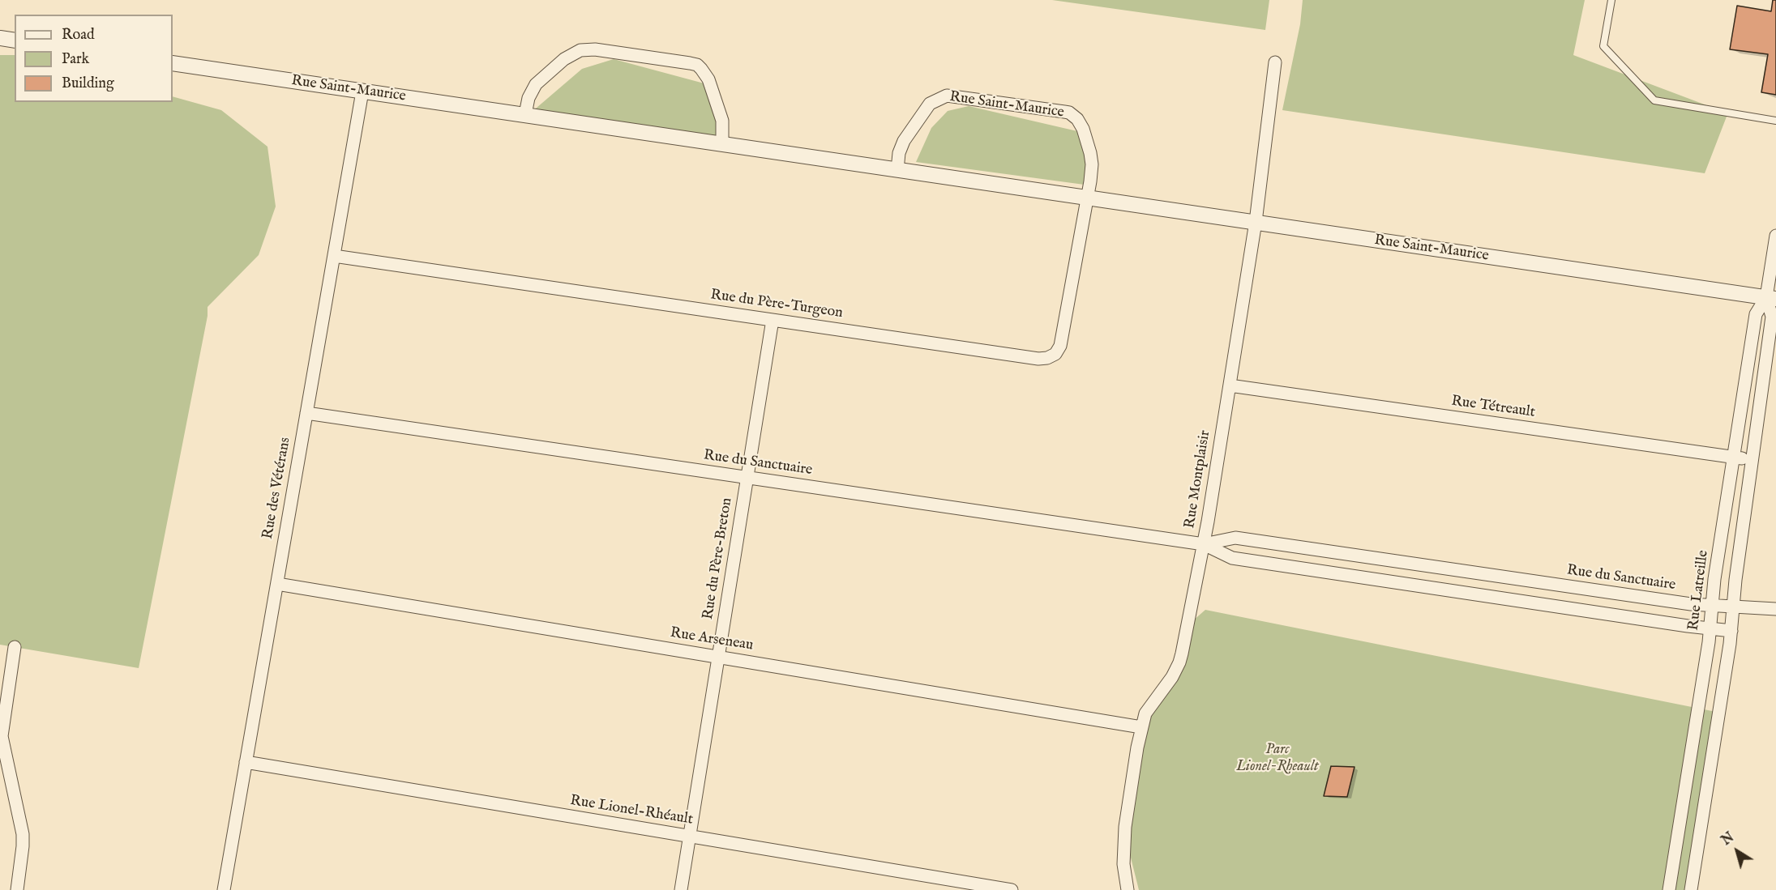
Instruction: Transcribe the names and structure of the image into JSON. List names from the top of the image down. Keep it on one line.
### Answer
{"streets":{"street":["Rue Saint-Maurice","Rue du Père-Turgeon","Rue Tétreault","Rue du Sanctuaire","Rue Montplaisir","Rue des Vétérans","Rue du Père-Breton","Rue Latreille","Rue Arseneau","Rue Lionel-Rhéault"]},"crossings":[["Rue Saint-Maurice","Rue du Père-Turgeon"],["Rue Saint-Maurice","Rue Montplaisir"],["Rue Saint-Maurice","Rue des Vétérans"],["Rue Saint-Maurice","Rue Latreille"],["Rue du Père-Turgeon","Rue des Vétérans"],["Rue du Père-Turgeon","Rue du Père-Breton"],["Rue Tétreault","Rue Montplaisir"],["Rue Tétreault","Rue Latreille"],["Rue du Sanctuaire","Rue Montplaisir"],["Rue du Sanctuaire","Rue des Vétérans"],["Rue du Sanctuaire","Rue du Père-Breton"],["Rue du Sanctuaire","Rue Latreille"],["Rue Montplaisir","Rue Arseneau"],["Rue des Vétérans","Rue Arseneau"],["Rue des Vétérans","Rue Lionel-Rhéault"],["Rue du Père-Breton","Rue Arseneau"],["Rue du Père-Breton","Rue Lionel-Rhéault"]],"parks":["Parc Lionel-Rheault"],"legend":["Road","Park","Building"],"north":"top left"}
